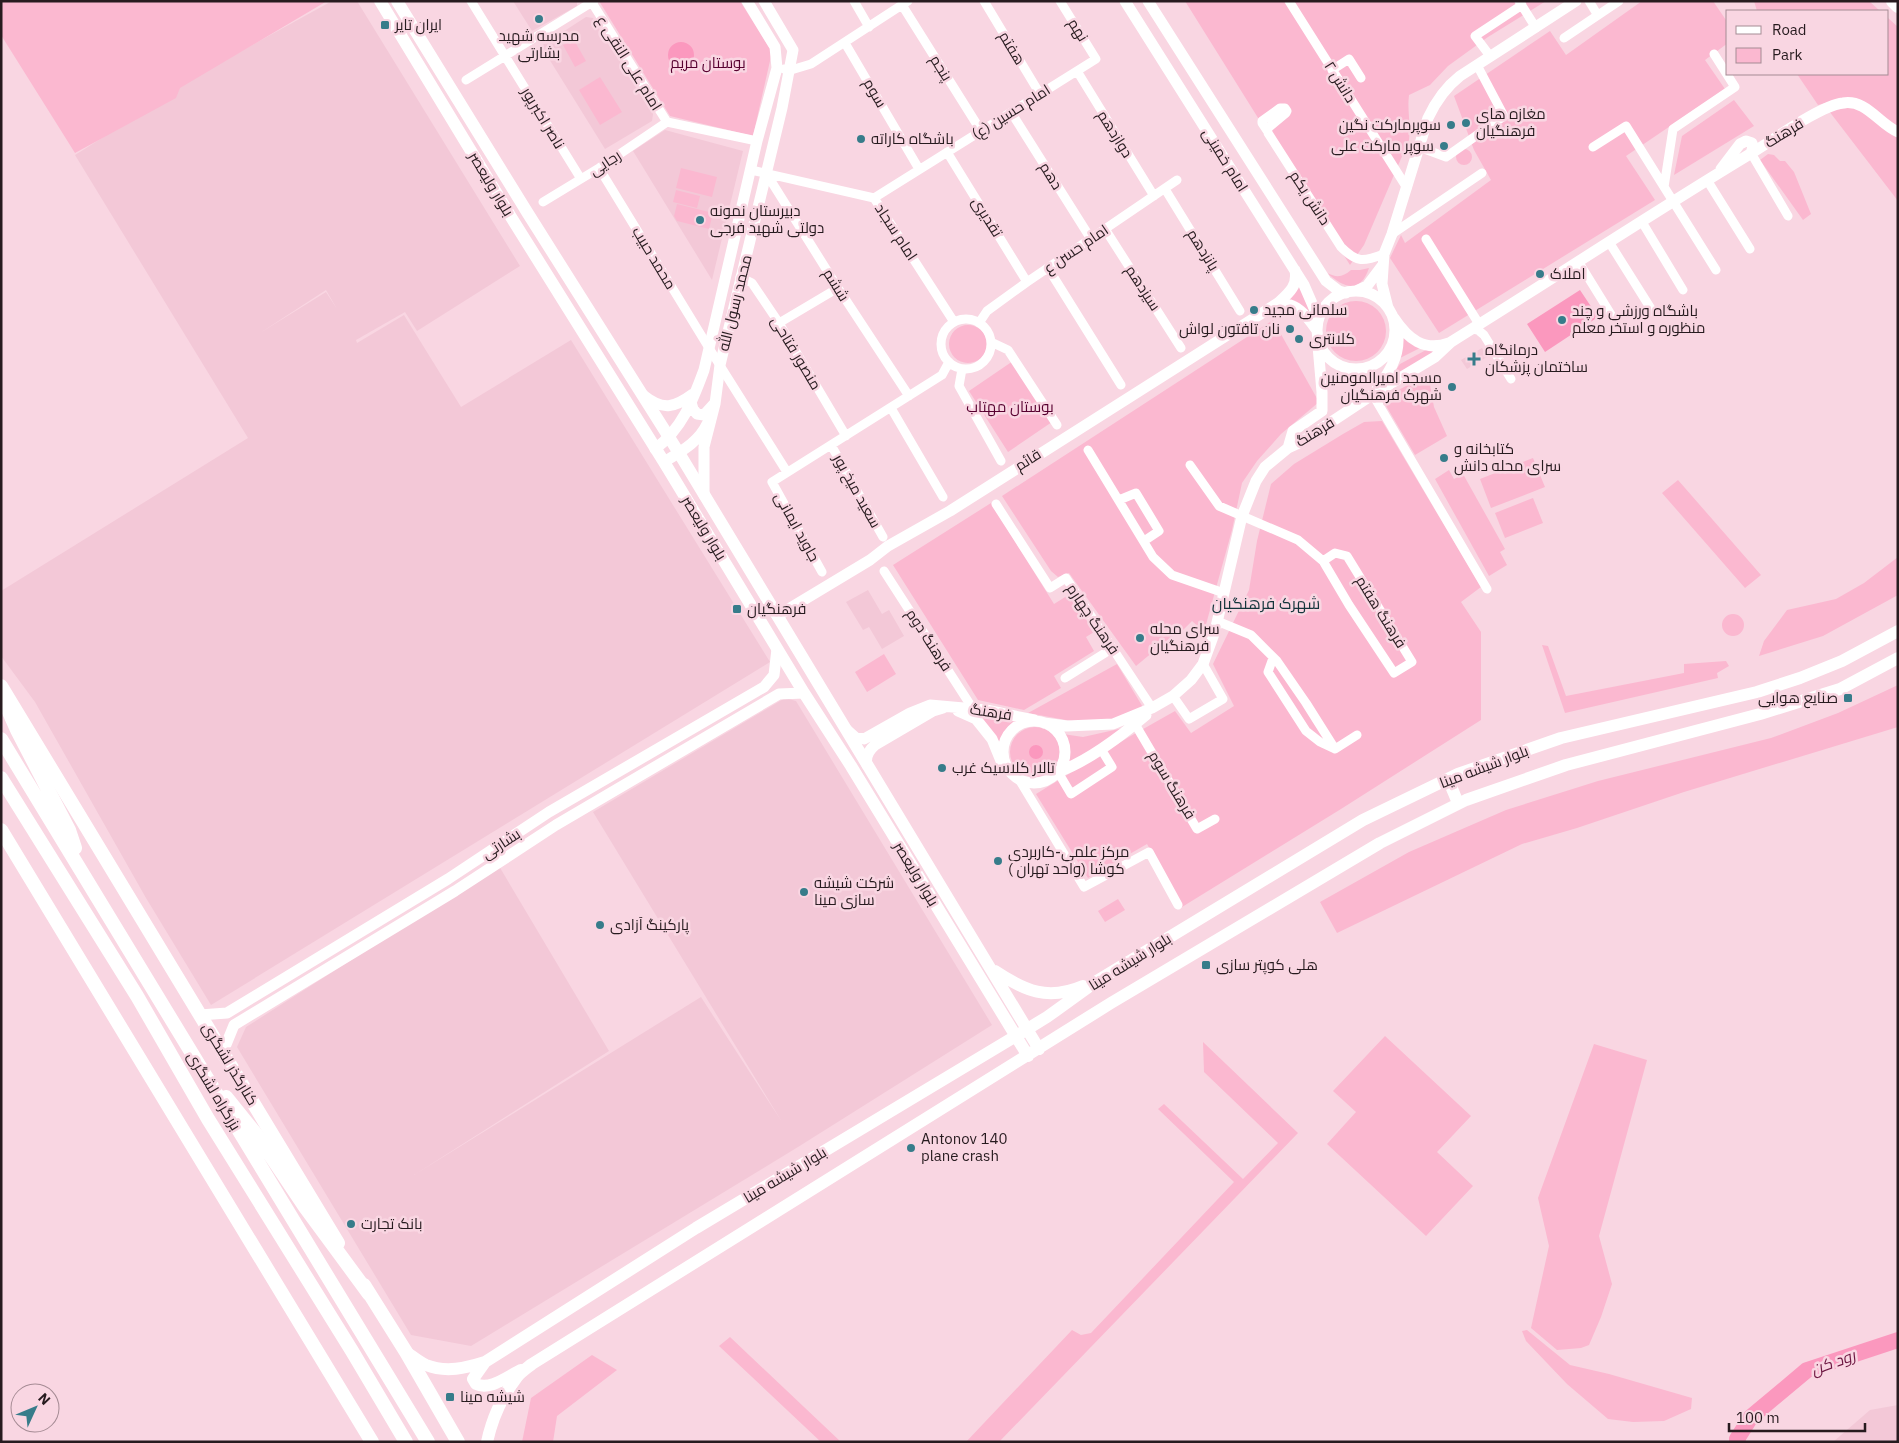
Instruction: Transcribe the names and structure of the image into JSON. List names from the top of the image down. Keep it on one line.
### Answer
{"streets":{"main road":["بلوار ولیعصر","بلوار شیشه مینا","کنارگذر لشگری","بزرگراه لشگری"],"street":["نهم","هفتم","امام علی النقی ع","پنجم","دانش ۲","سوم","امام حسین (ع)","ناصر اکبرپور","فرهنگ","دوازدهم","امام خمینی","رجایی","دهم","دانش یکم","تقدیری","امام سجاد","امام حسن ع","پانزدهم","محمد حبیب","ششم","سیزدهم","محمد رسول الله","منصور فتاحی","قائم","سعید میخ پور","جاوید ایمانی","فرهنگ هفتم","فرهنگ چهارم","فرهنگ دوم","فرهنگ سوم","بشارتی"]},"crossings":[["نهم","امام حسین (ع)"],["هفتم","امام حسین (ع)"],["امام علی النقی ع","رجایی"],["امام علی النقی ع","محمد رسول الله"],["پنجم","امام حسین (ع)"],["سوم","امام حسین (ع)"],["امام حسین (ع)","دوازدهم"],["امام حسین (ع)","دهم"],["امام حسین (ع)","تقدیری"],["امام حسین (ع)","امام سجاد"],["ناصر اکبرپور","رجایی"],["فرهنگ","فرهنگ هفتم"],["فرهنگ","فرهنگ چهارم"],["فرهنگ","فرهنگ دوم"],["فرهنگ","فرهنگ سوم"],["دوازدهم","امام حسن ع"],["امام خمینی","قائم"],["رجایی","محمد حبیب"],["دهم","امام حسن ع"],["بلوار ولیعصر","محمد رسول الله"],["بلوار ولیعصر","قائم"],["بلوار ولیعصر","بلوار شیشه مینا"],["بلوار ولیعصر","بشارتی"],["تقدیری","امام حسن ع"],["امام سجاد","امام حسن ع"],["امام سجاد","ششم"],["امام سجاد","محمد رسول الله"],["امام حسن ع","پانزدهم"],["امام حسن ع","سیزدهم"],["محمد حبیب","محمد رسول الله"],["محمد حبیب","جاوید ایمانی"],["ششم","محمد رسول الله"],["محمد رسول الله","منصور فتاحی"],["بلوار شیشه مینا","کنارگذر لشگری"],["بشارتی","کنارگذر لشگری"]],"districts":["شهرک فرهنگیان"],"water":["رود کن"],"parks":["بوستان مریم","بوستان مهتاب"],"places":{"other":["مدرسه شهید بشارتی","مغازه های فرهنگیان","سوپرمارکت نگین","باشگاه کاراته","سوپر مارکت علی","دبیرستان نمونه دولتی شهید فرجی","املاک","سلمانی مجید","باشگاه ورزشی و چند منظوره و استخر معلم","نان تافتون لواش","کلانتری","مسجد امیرالمومنین شهرک فرهنگیان","کتابخانه و سرای محله دانش","سرای محله فرهنگیان","تالار کلاسیک غرب","مرکز علمی-کاربردی کوشا (واحد تهران )","شرکت شیشه سازی مینا","پارکینگ آزادی","Antonov 140 plane crash","بانک تجارت"],"transit":["ایران تایر","فرهنگیان","صنایع هوایی","هلی کوپتر سازی","شیشه مینا"],"health":["درمانگاه ساختمان پزشکان"]},"legend":["Road","Park"],"scale_bar":"100 m","north":"top right"}
